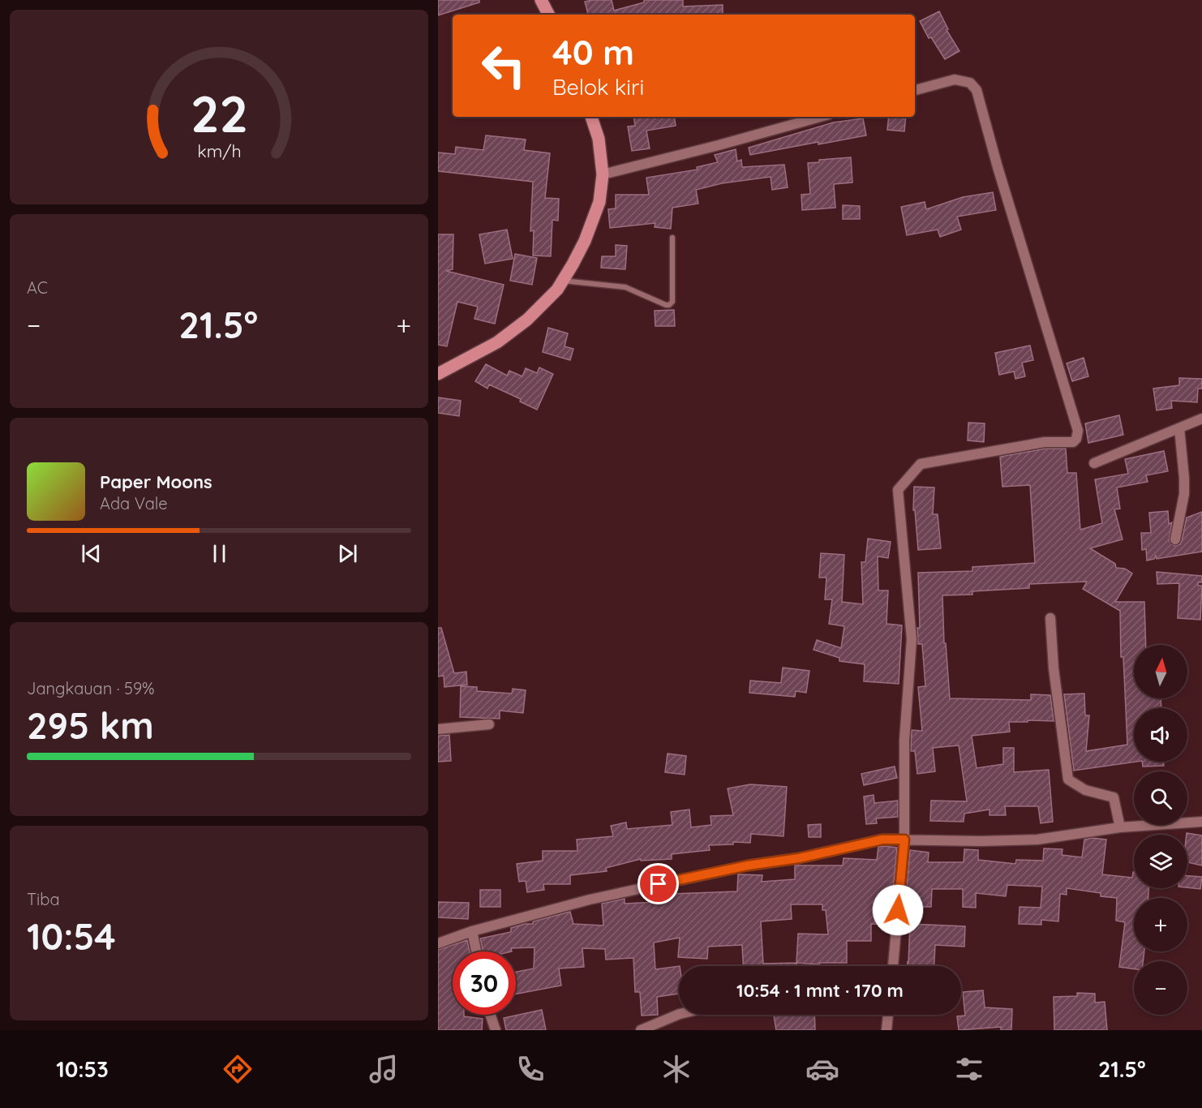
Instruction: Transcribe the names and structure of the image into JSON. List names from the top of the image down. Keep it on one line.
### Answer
{"north":"top","page":{"turn":["40 m","Belok kiri"],"tile":["AC",["Jangkauan · 59%","295 km"],["Tiba","10:54"]],"heat":["−","21.5°","+"],"song":["Paper Moons","Ada Vale"],"map_buttons":["+","−"],"limit":"30","trip":"10:54 · 1 mnt · 170 m","tabs":["10:53","21.5°"],"gauge":["22","km/h"]}}
